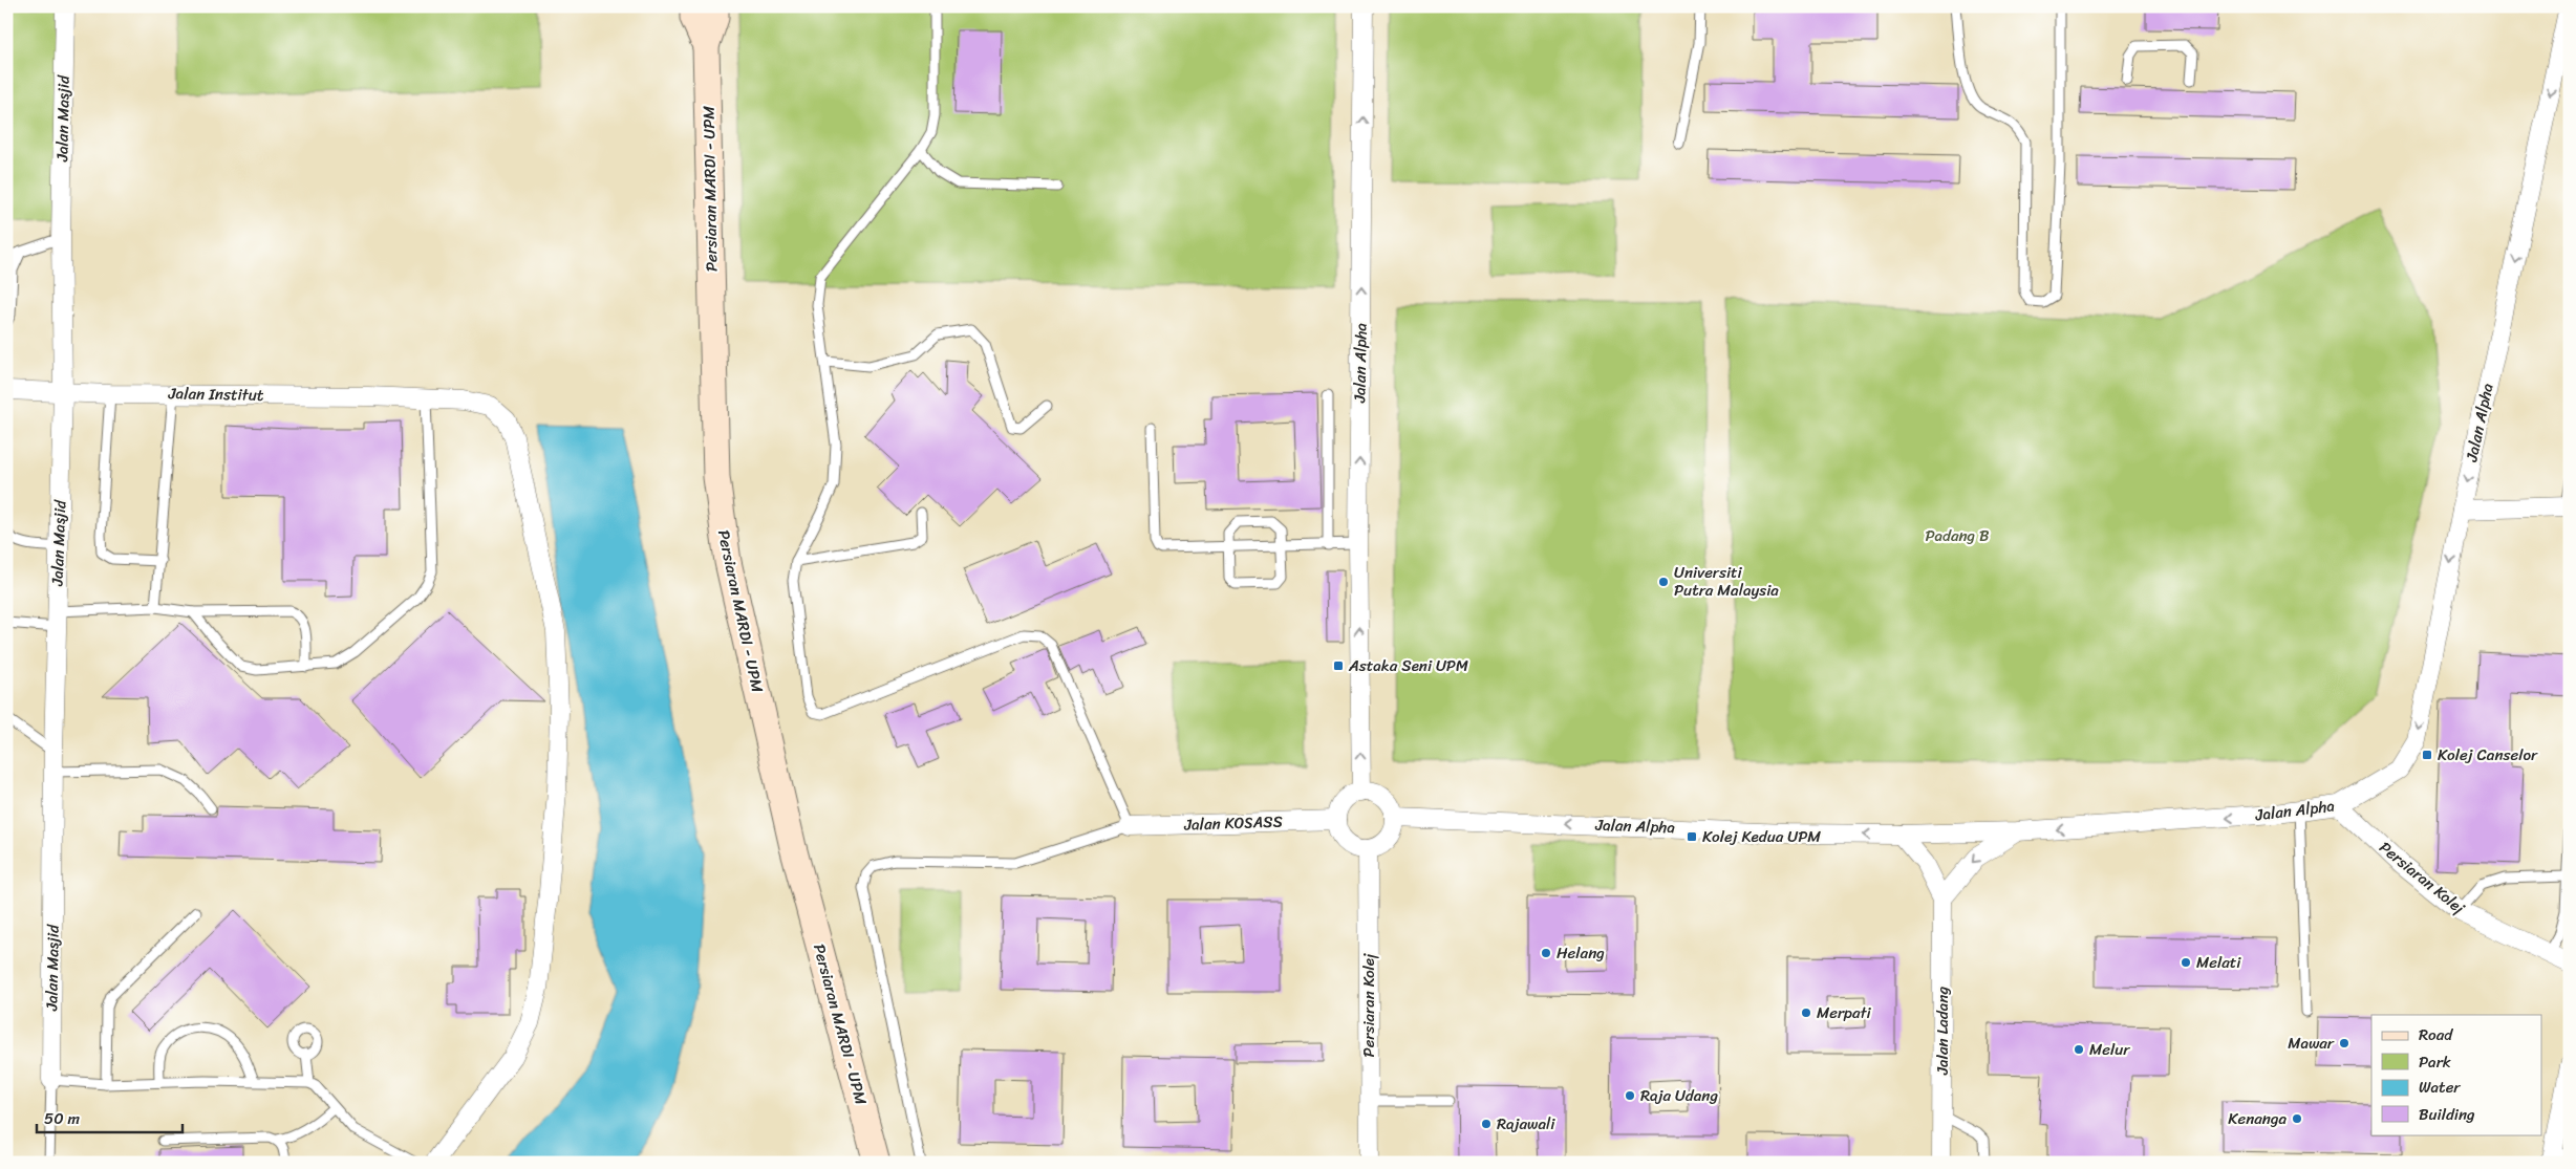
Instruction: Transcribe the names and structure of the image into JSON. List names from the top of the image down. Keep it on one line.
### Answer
{"streets":{"street":["Jalan Masjid","Persiaran MARDI - UPM","Jalan Alpha","Jalan Institut","Jalan KOSASS","Persiaran Kolej","Jalan Ladang"]},"crossings":[["Jalan Masjid","Jalan Institut"],["Jalan Alpha","Jalan KOSASS"],["Jalan Alpha","Persiaran Kolej"],["Jalan Alpha","Jalan Ladang"],["Jalan KOSASS","Persiaran Kolej"]],"parks":["Padang B"],"places":{"other":["Universiti Putra Malaysia","Helang","Melati","Merpati","Mawar","Melur","Raja Udang","Kenanga","Rajawali"],"transit":["Astaka Seni UPM","Kolej Canselor","Kolej Kedua UPM"]},"legend":["Road","Park","Water","Building"],"scale_bar":"50 m"}
